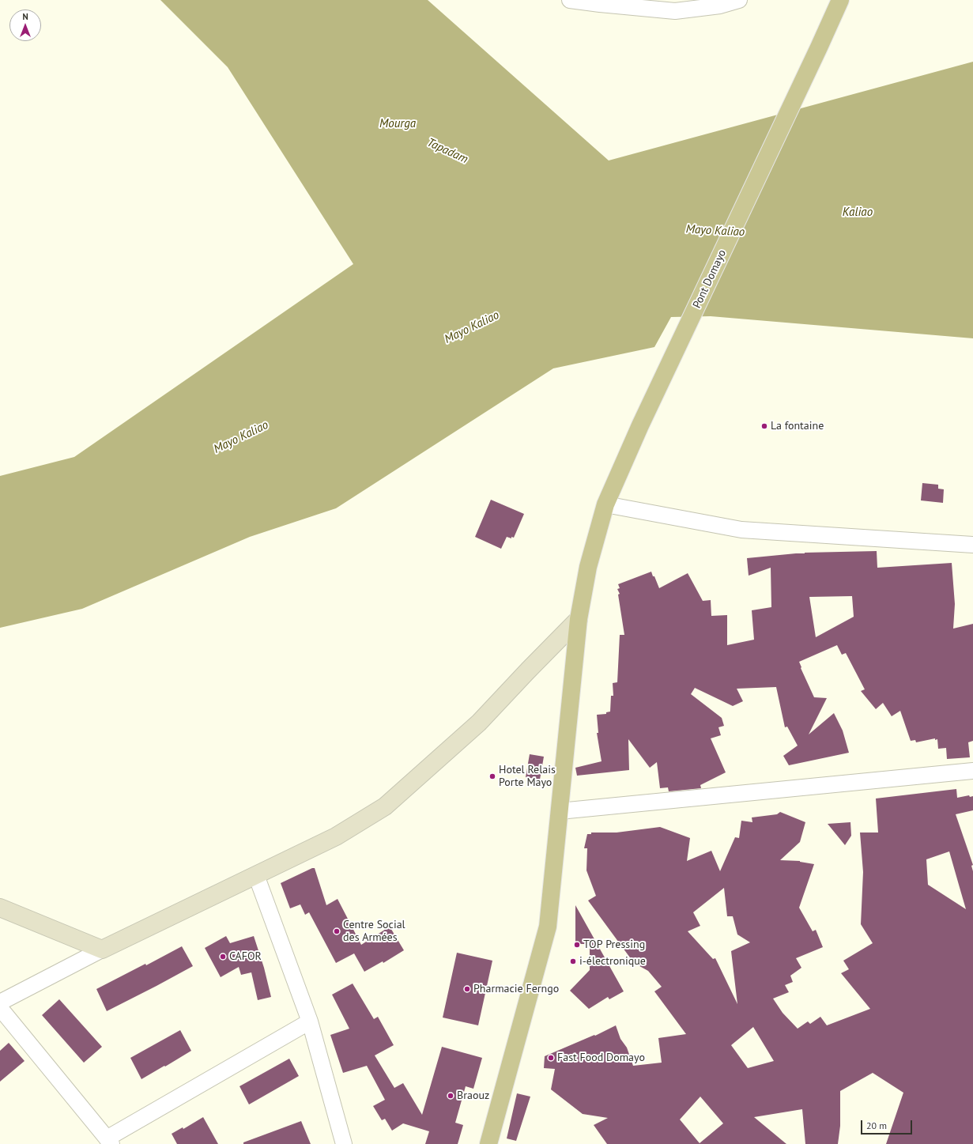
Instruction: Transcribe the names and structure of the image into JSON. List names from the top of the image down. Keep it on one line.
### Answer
{"streets":{"main road":["Pont Domayo"]},"water":["Mourga","Tapadam","Kaliao","Mayo Kaliao"],"places":["La fontaine","Hotel Relais Porte Mayo","Centre Social des Armées","TOP Pressing","CAFOR","i-électronique","Pharmacie Ferngo","Fast Food Domayo","Braouz"],"scale_bar":"20 m","north":"top"}
